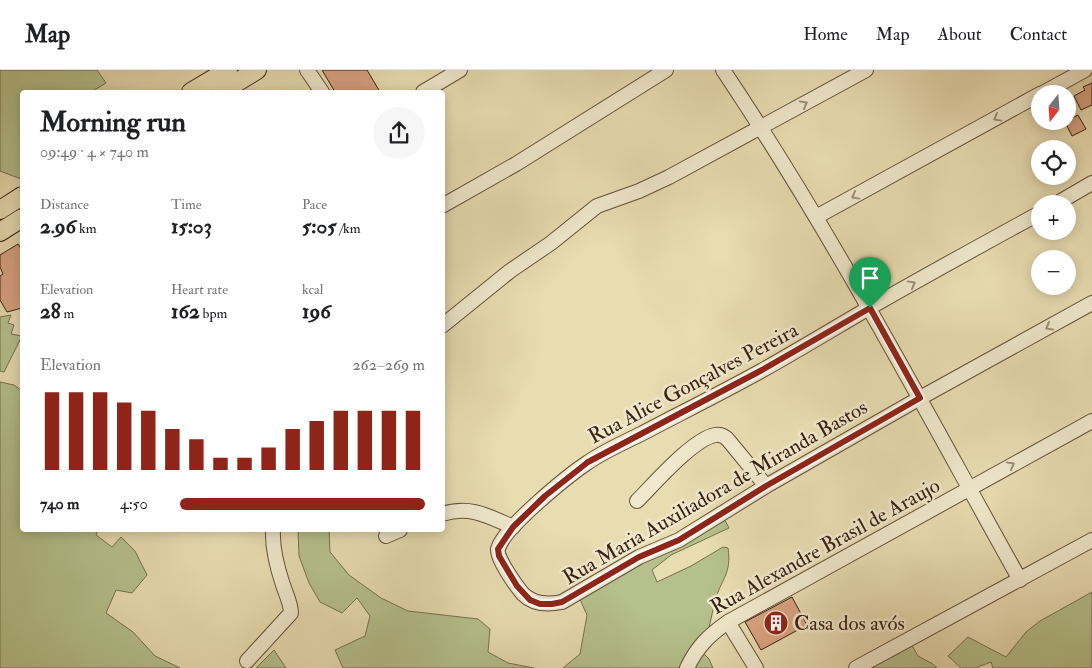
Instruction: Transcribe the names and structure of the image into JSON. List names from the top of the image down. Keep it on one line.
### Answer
{"streets":{"street":["Rua Alice Gonçalves Pereira","Rua Maria Auxiliadora de Miranda Bastos","Rua Alexandre Brasil de Araujo"]},"crossings":[["Rua Alice Gonçalves Pereira","Rua Maria Auxiliadora de Miranda Bastos"]],"places":{"building":["Casa dos avós"]},"north":"bottom","page":{"header":"Map","nav":["Home","Map","About","Contact"],"map_buttons":["+","−"],"heading":["Morning run","09:49 · 4 × 740 m"],"stats":[["Distance","2.96 km"],["Time","15:03"],["Pace","5:05 /km"],["Elevation","28 m"],["Heart rate","162 bpm"],["kcal","196"]],"chart":["Elevation","262–269 m"],"list":[{"name":"740 m","note":"4:50"}]}}
